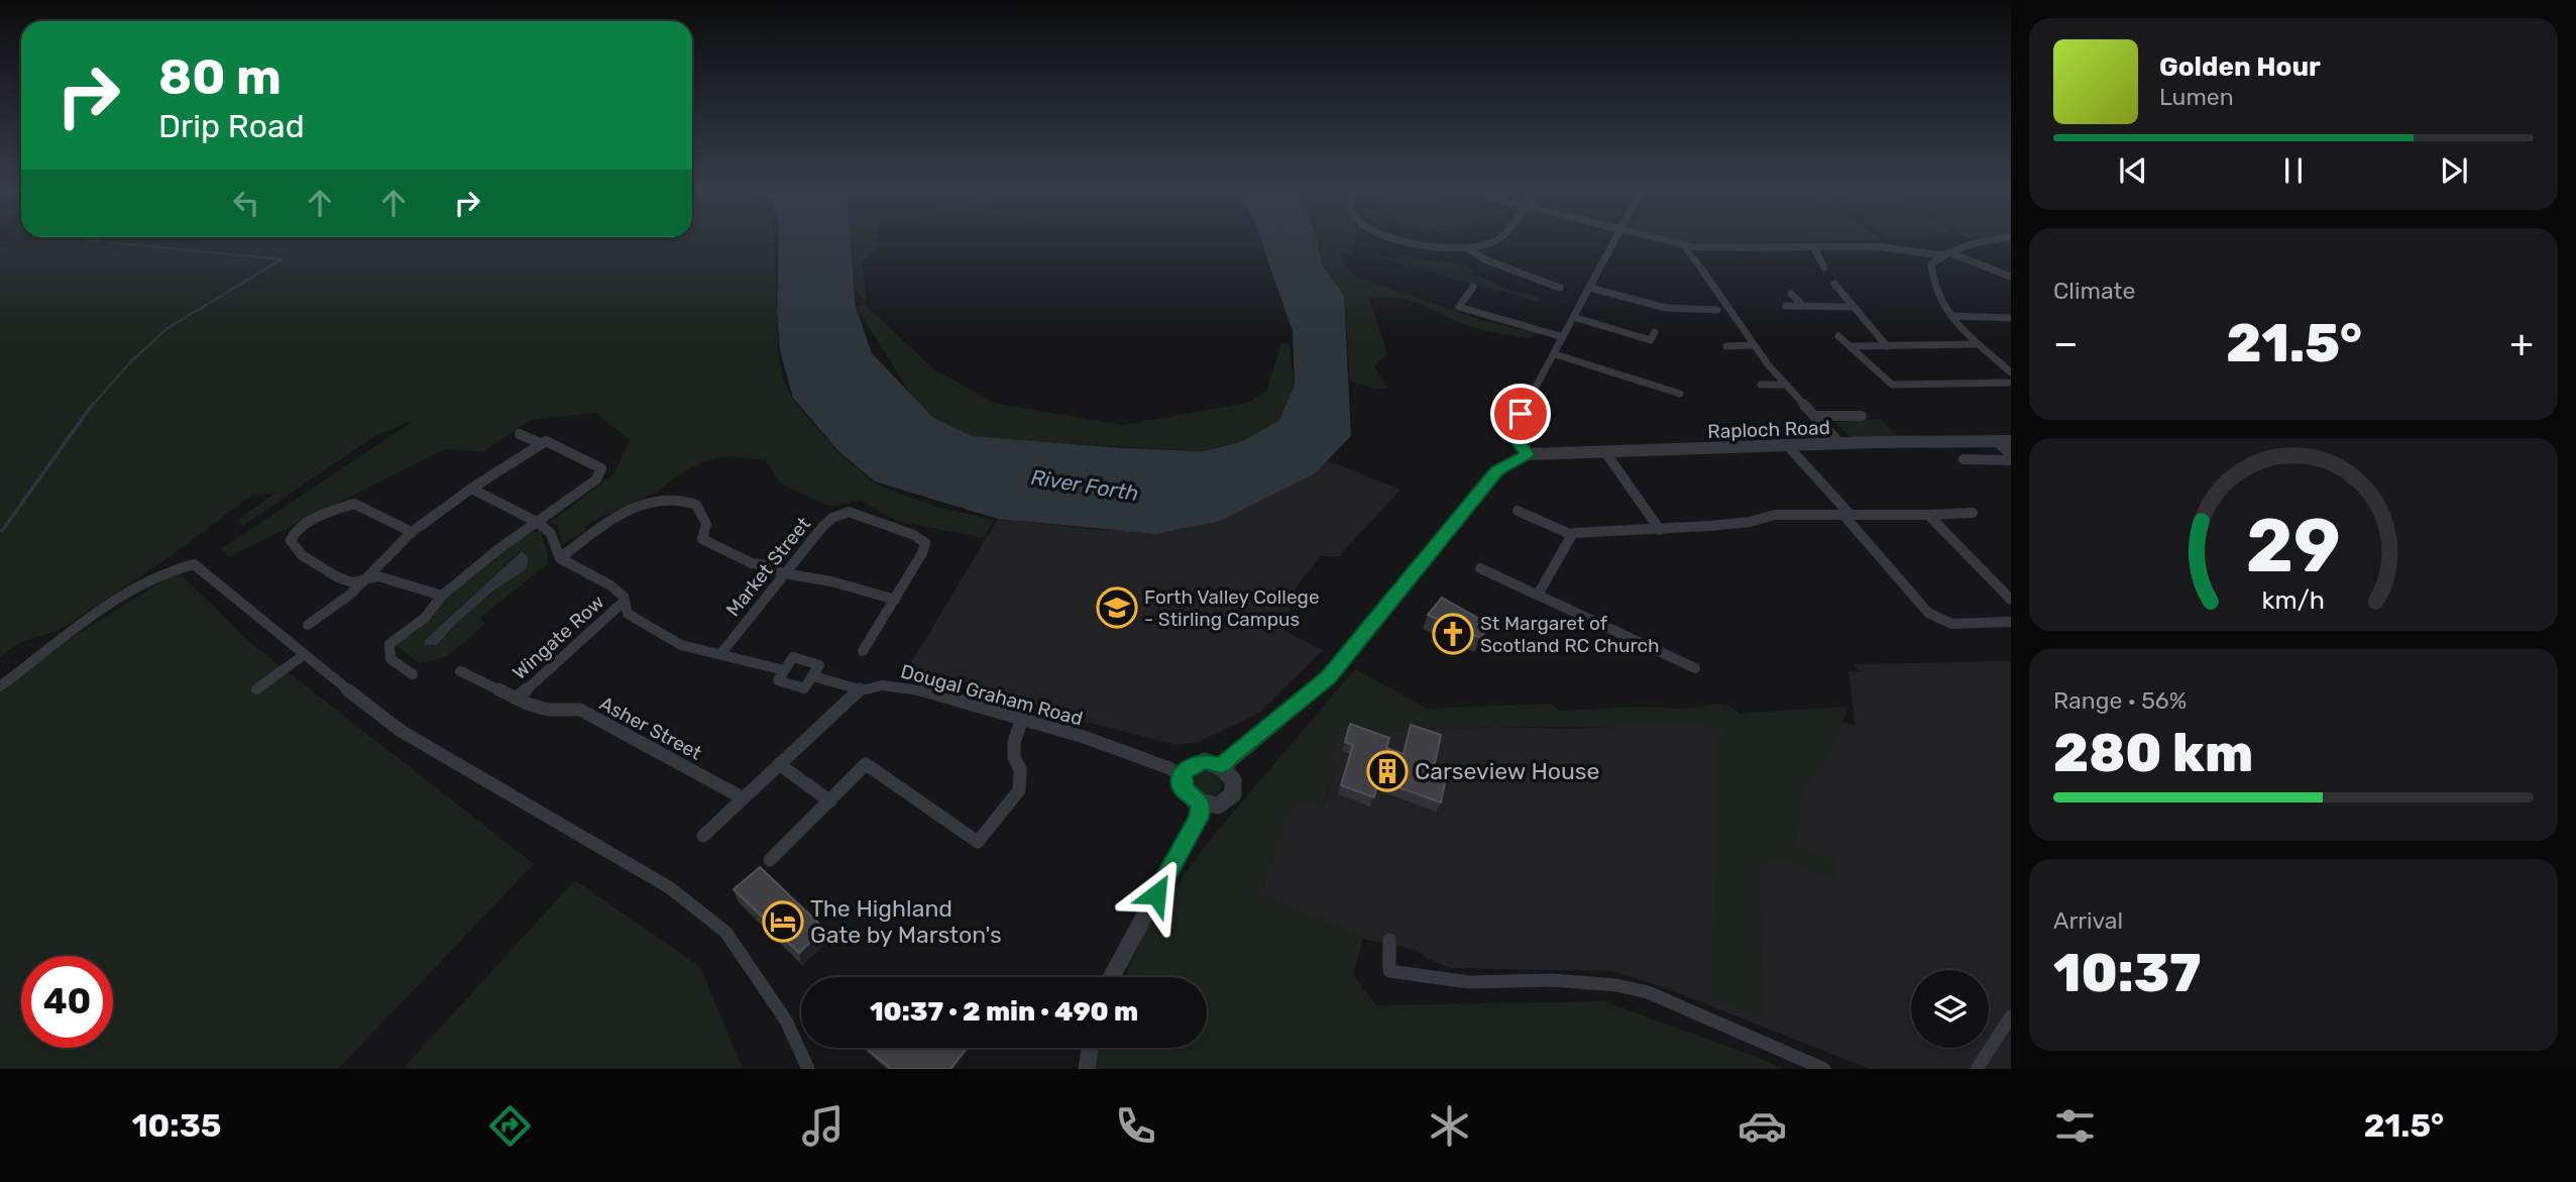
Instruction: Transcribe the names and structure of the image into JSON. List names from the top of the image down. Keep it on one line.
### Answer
{"streets":{"street":["Raploch Road","Market Street","Wingate Row","Dougal Graham Road","Asher Street"]},"crossings":[["Wingate Row","Asher Street"]],"water":["River Forth"],"places":{"school or university":["Forth Valley College - Stirling Campus"],"church":["St Margaret of Scotland RC Church"],"building":["Carseview House"],"hotel":["The Highland Gate by Marston's"]},"page":{"turn":["80 m","Drip Road"],"song":["Golden Hour","Lumen"],"tile":["Climate",["Range · 56%","280 km"],["Arrival","10:37"]],"heat":["−","21.5°","+"],"limit":"40","trip":"10:37 · 2 min · 490 m","tabs":["10:35","21.5°"],"gauge":["29","km/h"]}}
